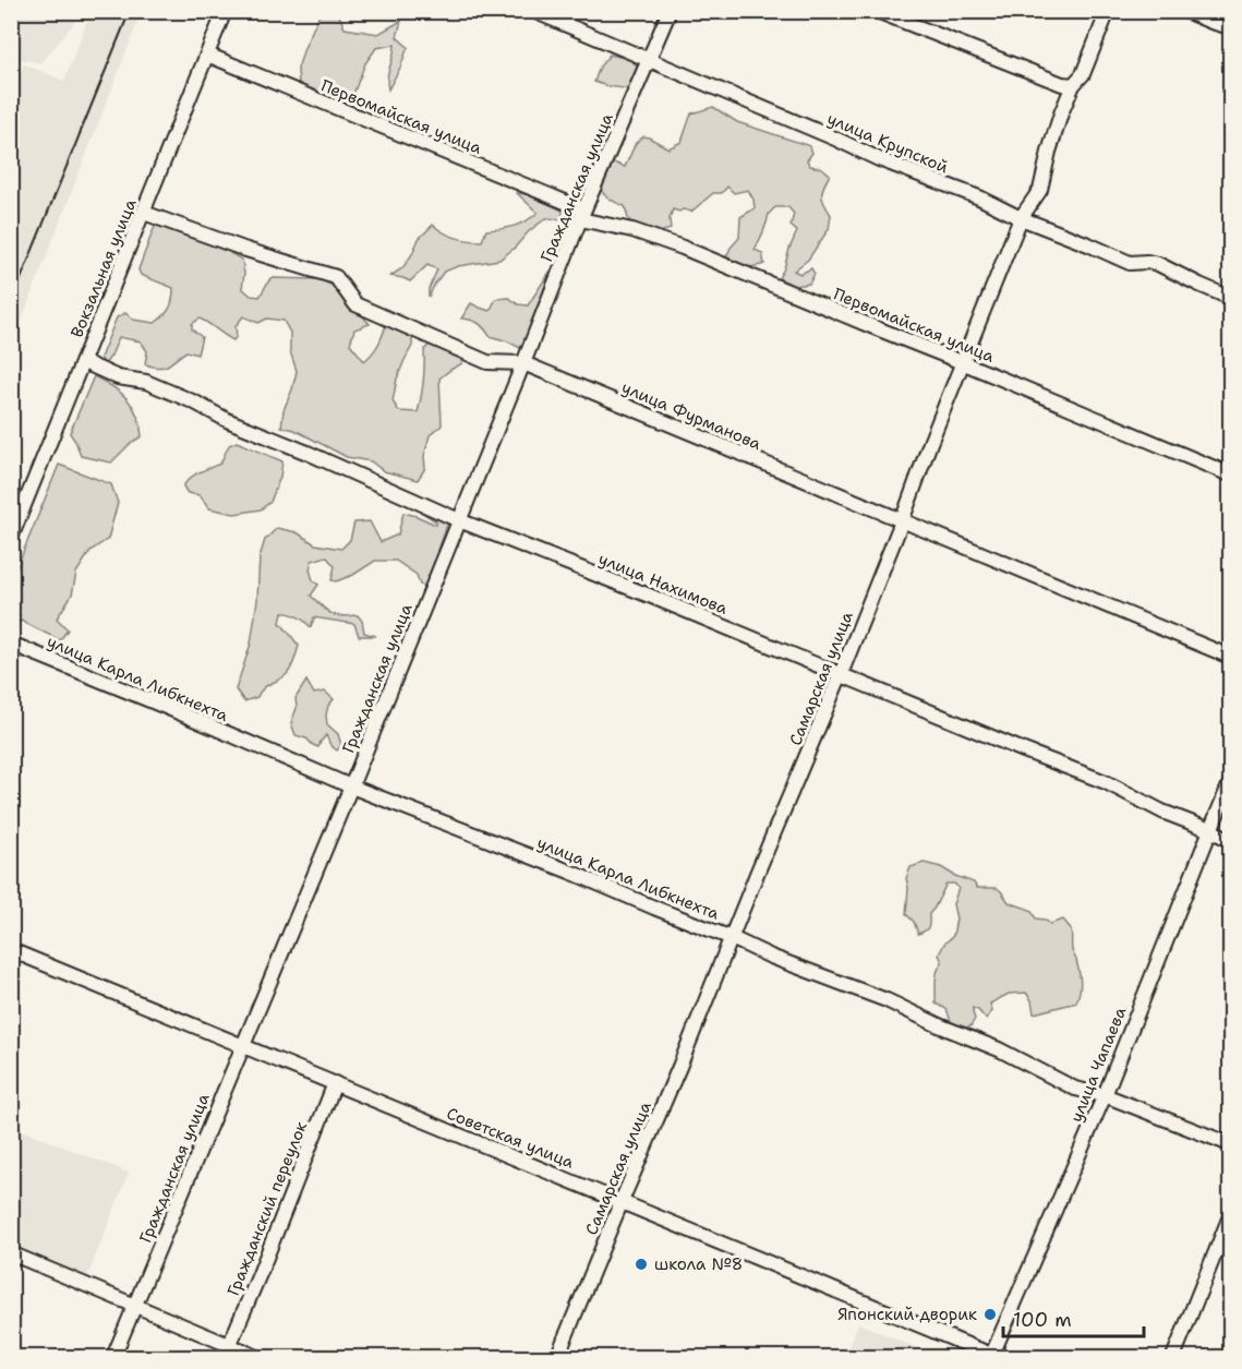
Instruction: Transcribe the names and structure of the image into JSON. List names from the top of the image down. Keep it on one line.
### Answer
{"streets":{"street":["Первомайская улица","улица Крупской","Гражданская улица","Вокзальная улица","улица Фурманова","улица Нахимова","улица Карла Либкнехта","Самарская улица","улица Чапаева","Советская улица","Гражданский переулок"]},"crossings":[["Первомайская улица","Гражданская улица"],["Первомайская улица","Вокзальная улица"],["Первомайская улица","Самарская улица"],["улица Крупской","Гражданская улица"],["улица Крупской","Самарская улица"],["Гражданская улица","улица Фурманова"],["Гражданская улица","улица Нахимова"],["Гражданская улица","улица Карла Либкнехта"],["Гражданская улица","Советская улица"],["Вокзальная улица","улица Фурманова"],["Вокзальная улица","улица Нахимова"],["улица Фурманова","Самарская улица"],["улица Нахимова","Самарская улица"],["улица Нахимова","улица Чапаева"],["улица Карла Либкнехта","Самарская улица"],["улица Карла Либкнехта","улица Чапаева"],["Самарская улица","Советская улица"],["улица Чапаева","Советская улица"],["Советская улица","Гражданский переулок"]],"places":["школа №8","Японский дворик"],"scale_bar":"100 m"}
